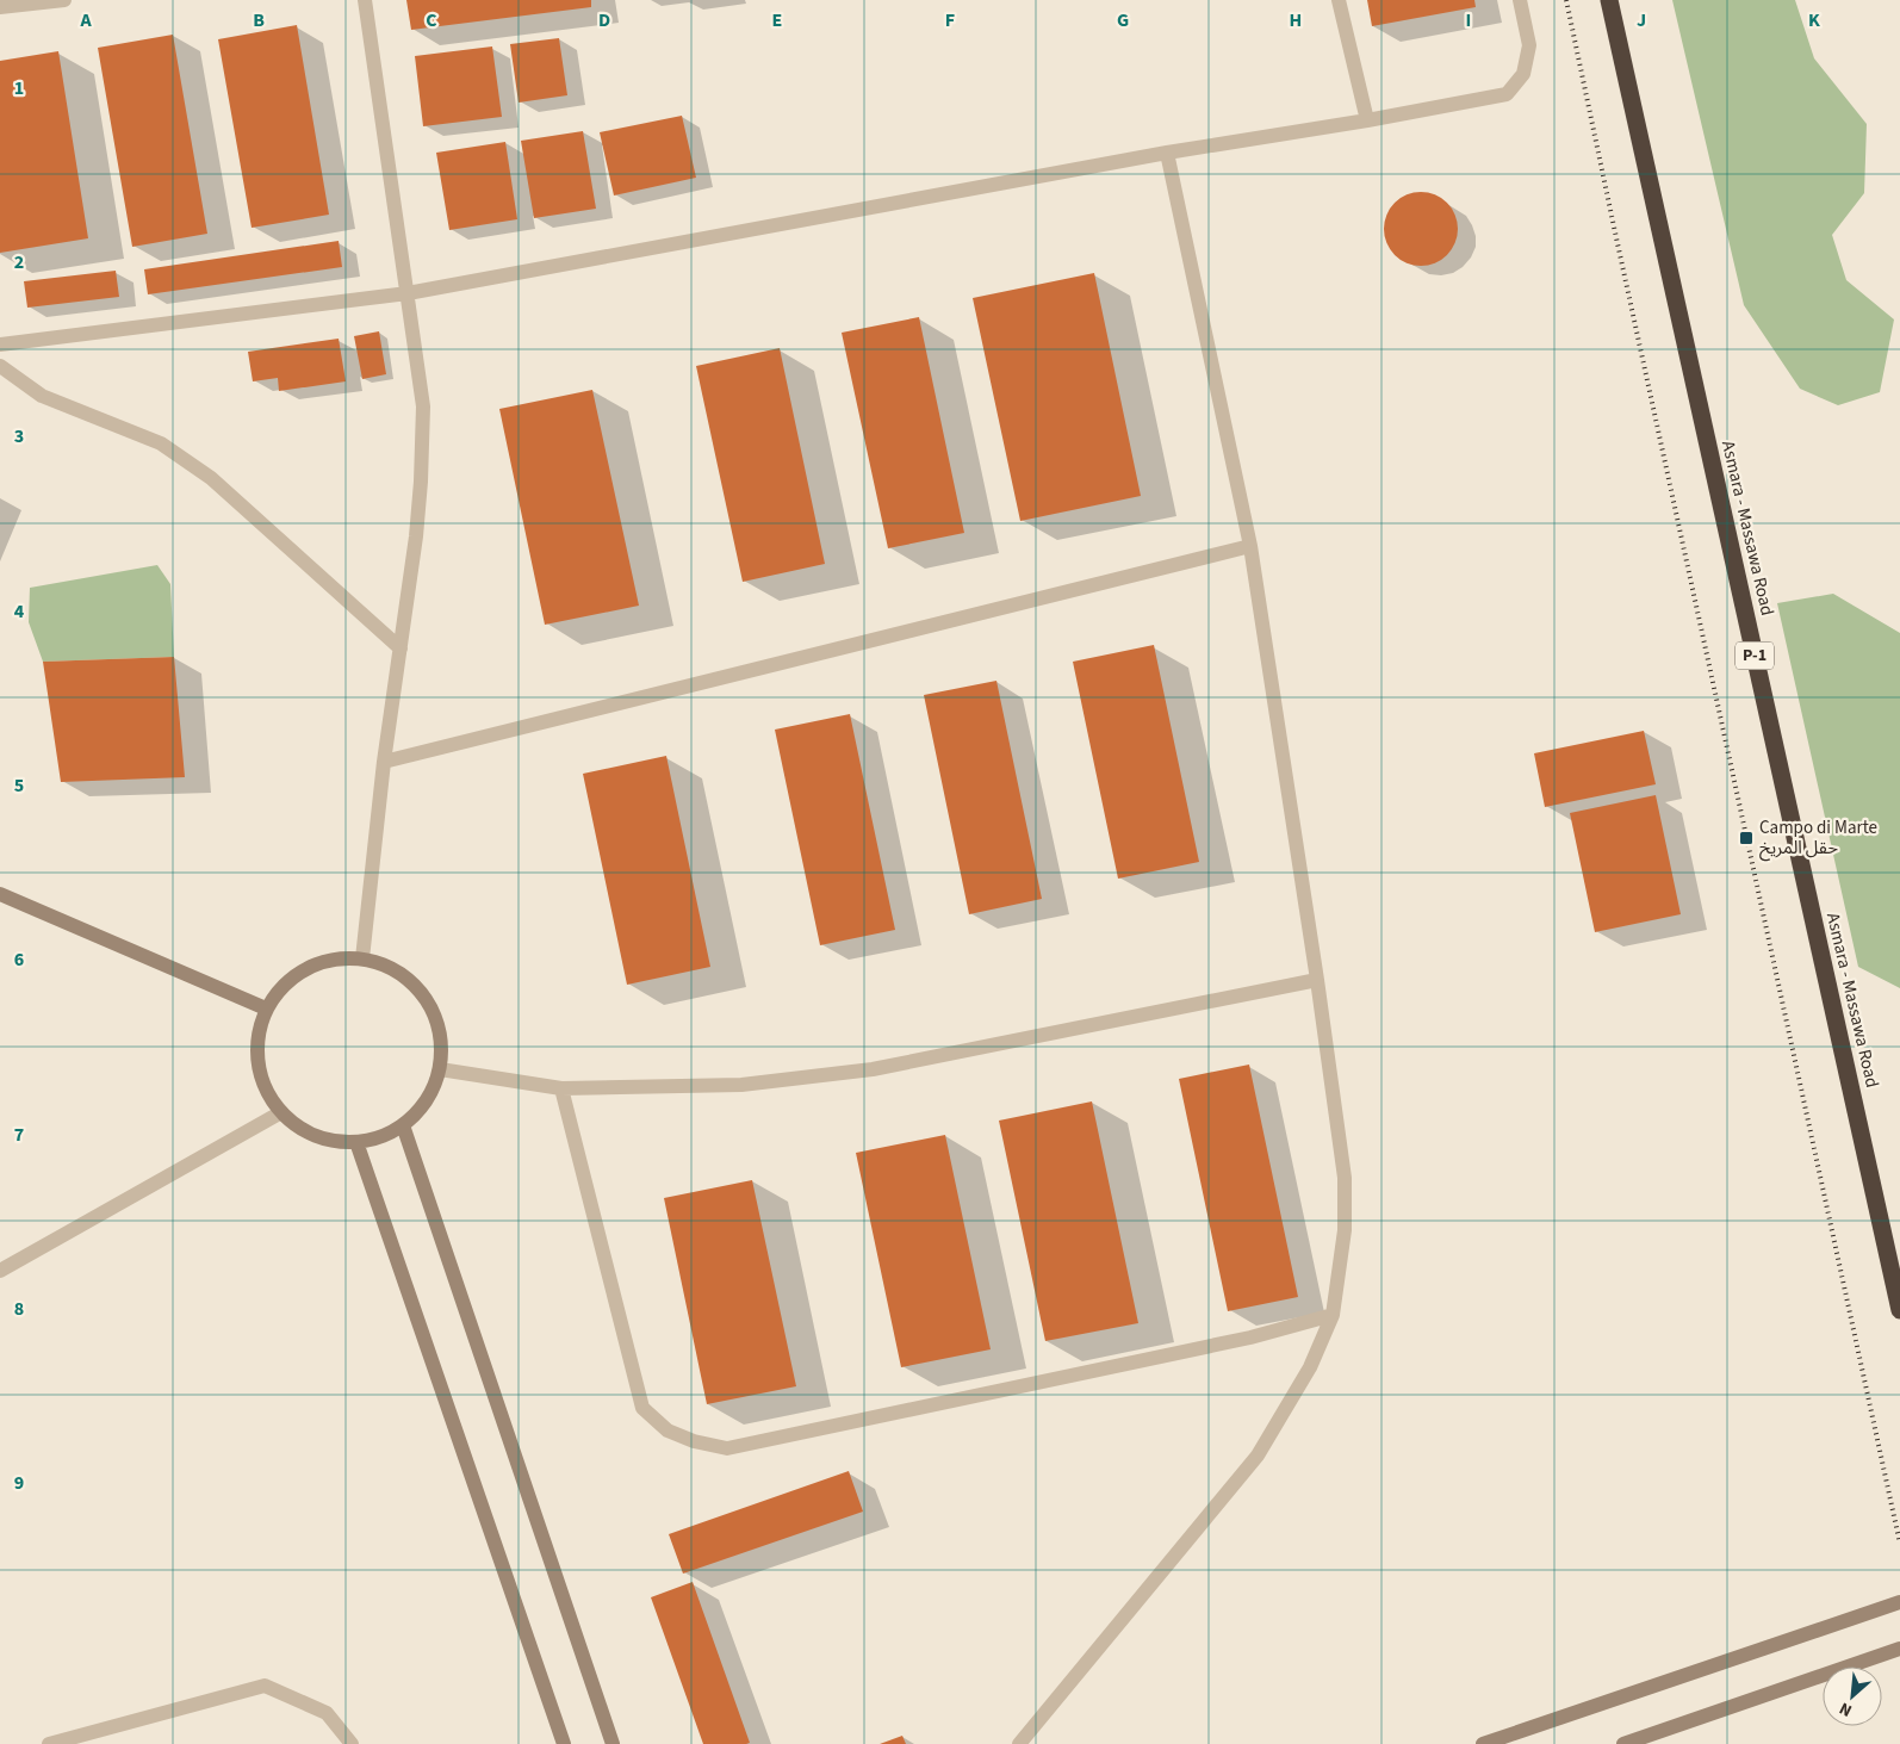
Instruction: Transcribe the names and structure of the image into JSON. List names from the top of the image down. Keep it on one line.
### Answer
{"streets":{"highway":["Asmara - Massawa Road","P-1"]},"places":{"transit":["Campo di Marte حقل المريخ"]},"north":"bottom left","grid":{"columns":["A","B","C","D","E","F","G","H","I","J","K"],"rows":["1","2","3","4","5","6","7","8","9"]}}
